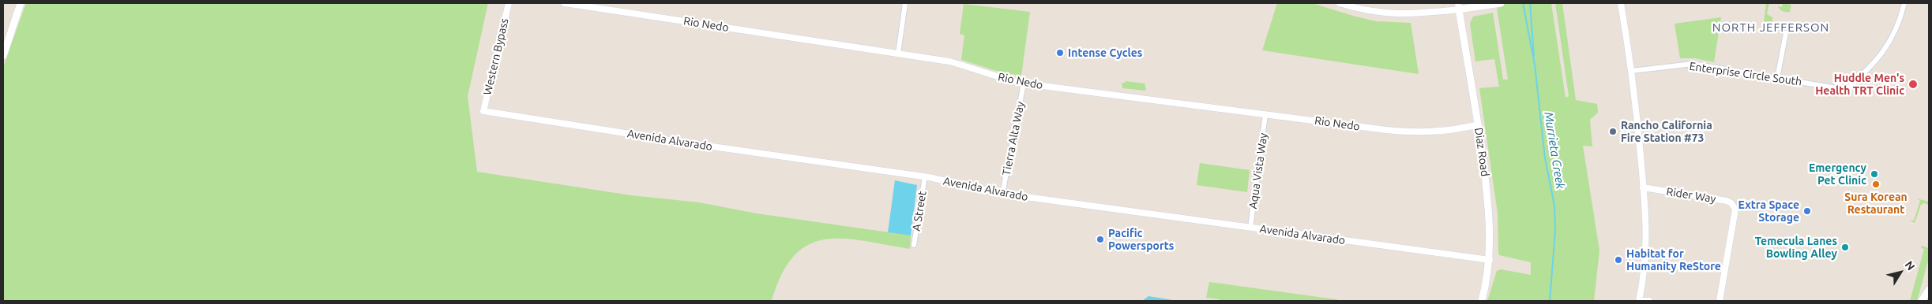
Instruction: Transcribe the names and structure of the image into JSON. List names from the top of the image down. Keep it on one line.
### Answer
{"streets":{"main road":["Diaz Road"],"street":["Rio Nedo","Western Bypass","Enterprise Circle South","Tierra Alta Way","Avenida Alvarado","Aqua Vista Way","Rider Way","A Street"]},"crossings":[["Rio Nedo","Tierra Alta Way"],["Rio Nedo","Diaz Road"],["Rio Nedo","Aqua Vista Way"],["Western Bypass","Avenida Alvarado"],["Tierra Alta Way","Avenida Alvarado"],["Avenida Alvarado","Diaz Road"],["Avenida Alvarado","Aqua Vista Way"],["Avenida Alvarado","A Street"]],"districts":["NORTH JEFFERSON"],"water":["Murrieta Creek"],"places":["Intense Cycles","Huddle Men's Health TRT Clinic","Rancho California Fire Station #73","Emergency Pet Clinic","Sura Korean Restaurant","Extra Space Storage","Pacific Powersports","Temecula Lanes Bowling Alley","Habitat for Humanity ReStore"],"north":"top right"}
